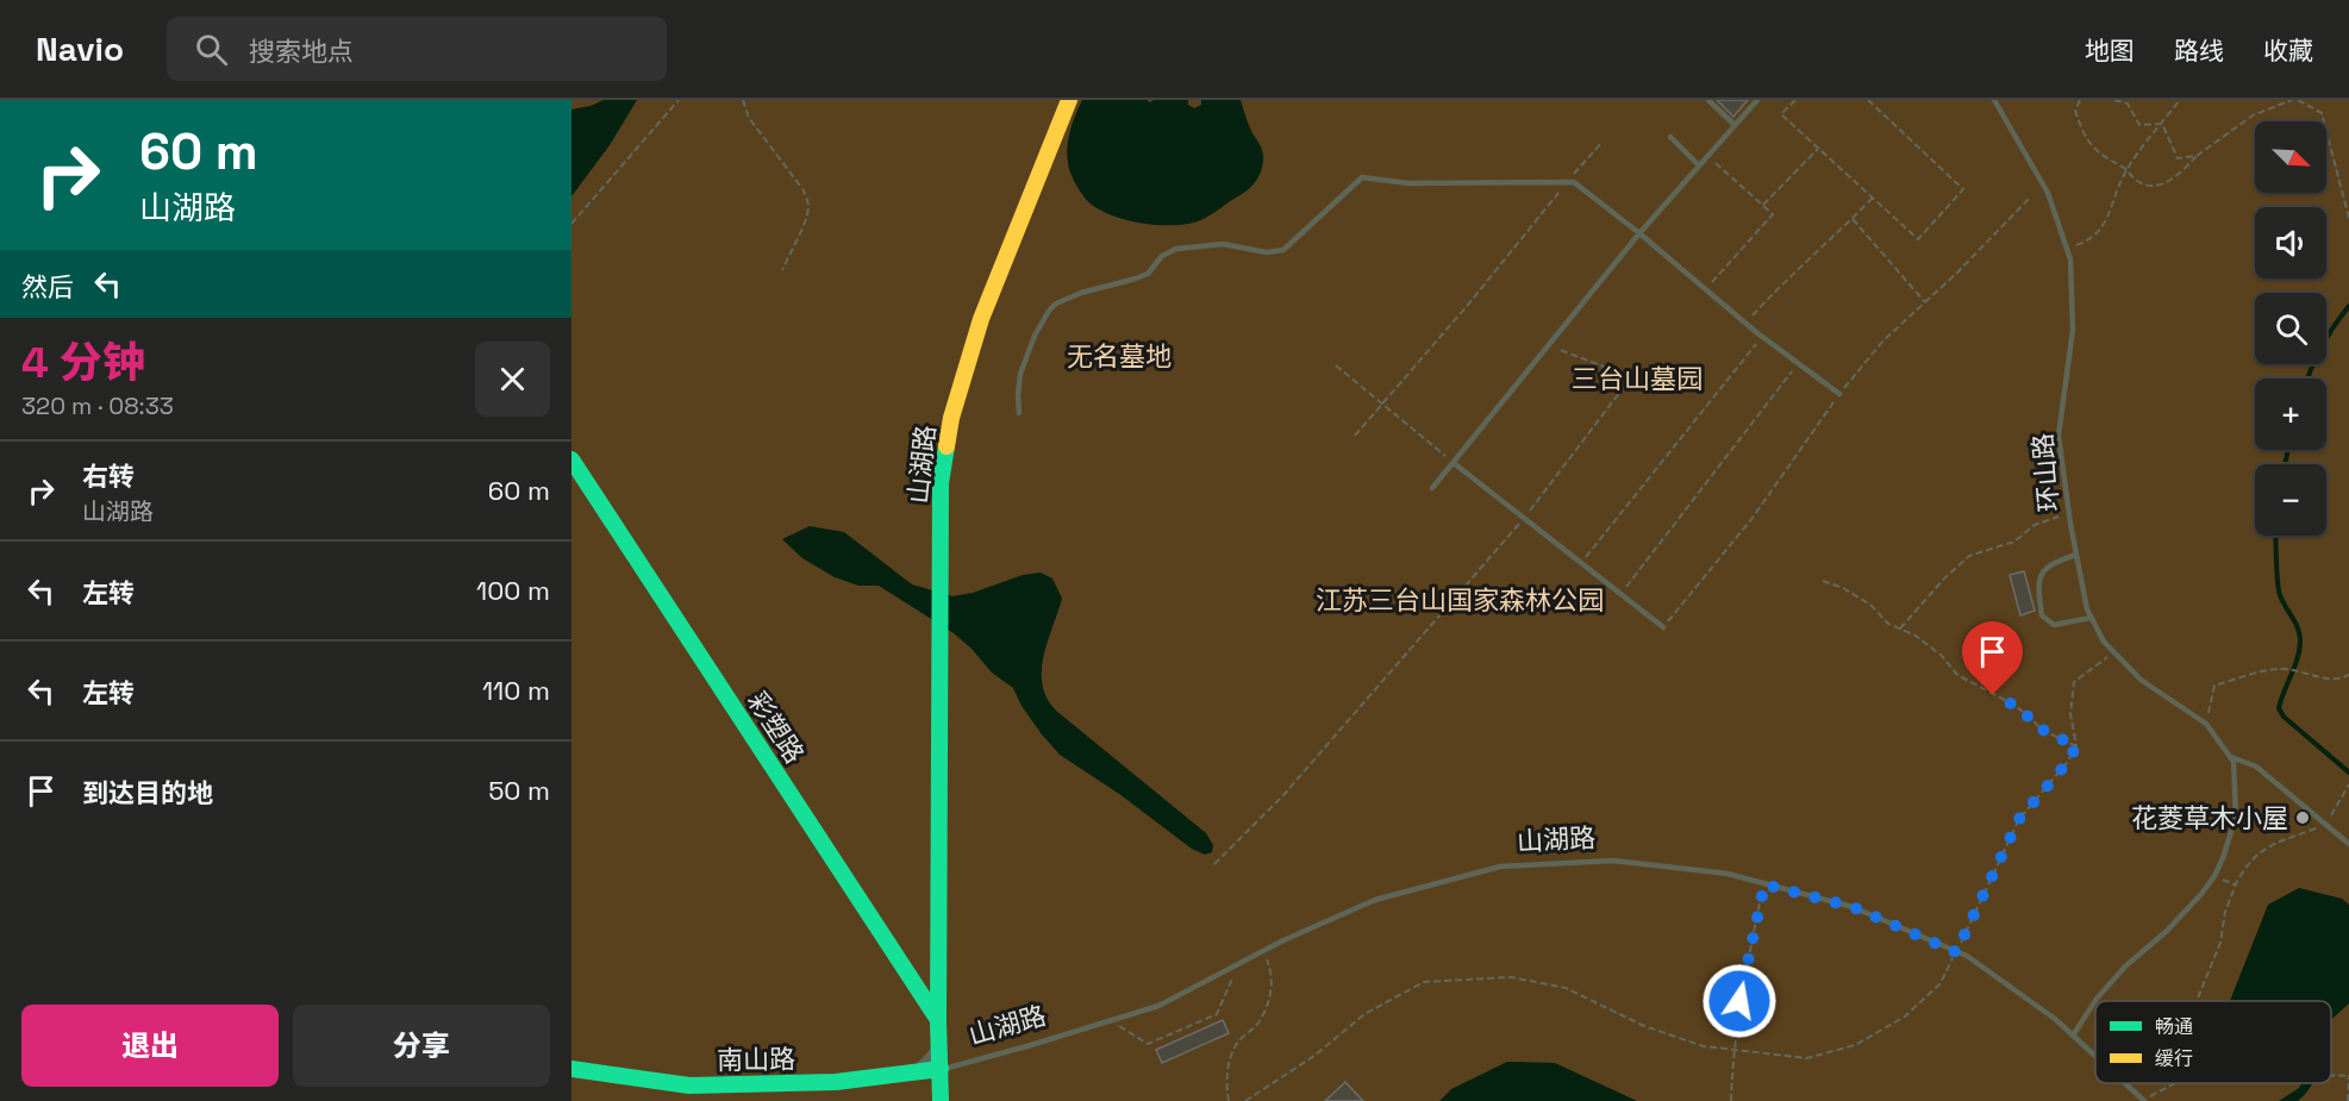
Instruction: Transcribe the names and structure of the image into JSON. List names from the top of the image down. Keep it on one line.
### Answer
{"streets":{"street":["山湖路","彩塑路","南山路"],"lane":["环山路"]},"crossings":[["山湖路","环山路"],["山湖路","彩塑路"],["山湖路","南山路"]],"parks":["无名墓地","三台山墓园","江苏三台山国家森林公园"],"places":["花菱草木小屋"],"legend":["畅通","缓行"],"north":"bottom right","page":{"header":"Navio","search":"搜索地点","nav":["地图","路线","收藏"],"turn":["60 m","山湖路"],"map_buttons":["+","−"],"then":"然后","heading":["4 分钟","320 m · 08:33"],"list":[{"name":"右转","note":"山湖路","value":"60 m"},{"name":"左转","value":"100 m"},{"name":"左转","value":"110 m"},{"name":"到达目的地","value":"50 m"}],"buttons":["退出","分享"]}}
